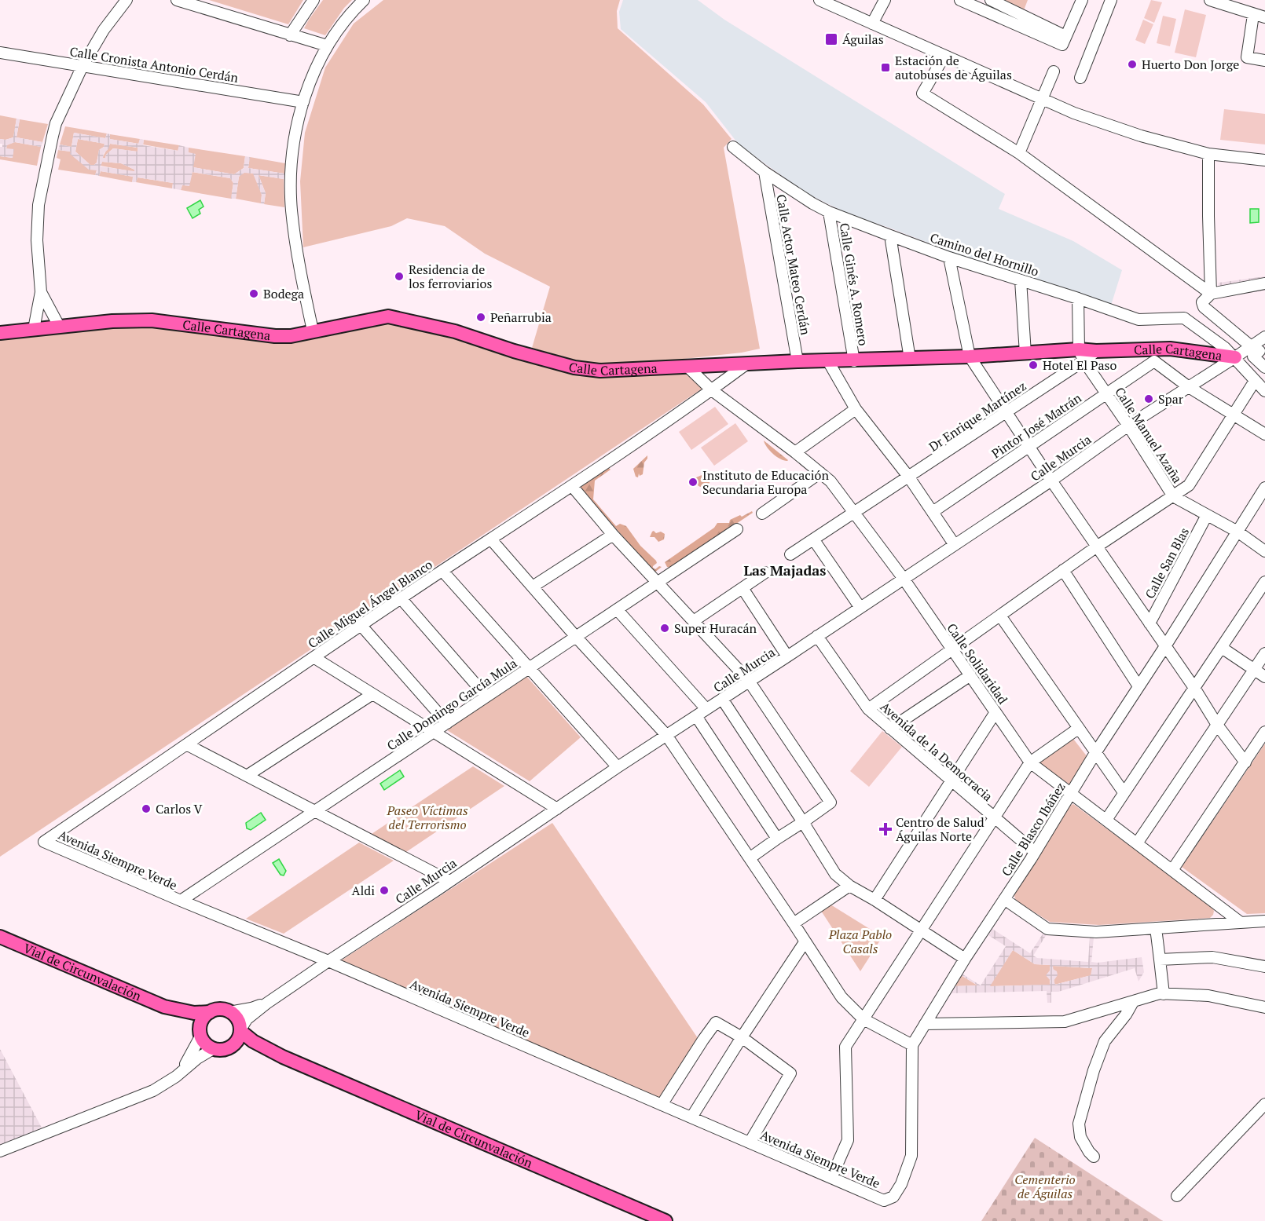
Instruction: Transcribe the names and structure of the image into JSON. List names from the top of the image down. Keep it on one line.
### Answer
{"streets":{"main road":["Calle Cartagena","Vial de Circunvalación"],"street":["Calle Cronista Antonio Cerdán","Camino del Hornillo","Calle Actor Mateo Cerdán","Calle Ginés A. Romero","Dr Enrique Martínez","Pintor José Matrán","Calle Manuel Azaña","Calle Murcia","Calle San Blas","Calle Miguel Ángel Blanco","Calle Solidaridad","Calle Domingo García Mula","Avenida de la Democracia","Calle Blasco Ibáñez","Avenida Siempre Verde"]},"crossings":[["Camino del Hornillo","Calle Actor Mateo Cerdán"],["Camino del Hornillo","Calle Ginés A. Romero"],["Camino del Hornillo","Calle Cartagena"],["Camino del Hornillo","Calle Murcia"],["Calle Actor Mateo Cerdán","Calle Cartagena"],["Calle Ginés A. Romero","Calle Cartagena"],["Calle Cartagena","Dr Enrique Martínez"],["Calle Cartagena","Pintor José Matrán"],["Calle Cartagena","Calle Manuel Azaña"],["Calle Cartagena","Calle Murcia"],["Calle Cartagena","Calle Miguel Ángel Blanco"],["Calle Cartagena","Calle Solidaridad"],["Dr Enrique Martínez","Calle Manuel Azaña"],["Dr Enrique Martínez","Calle Solidaridad"],["Pintor José Matrán","Calle Manuel Azaña"],["Calle Manuel Azaña","Calle Murcia"],["Calle Manuel Azaña","Calle San Blas"],["Calle Manuel Azaña","Calle Blasco Ibáñez"],["Calle Murcia","Calle Solidaridad"],["Calle Murcia","Avenida de la Democracia"],["Calle Murcia","Avenida Siempre Verde"],["Calle Murcia","Vial de Circunvalación"],["Calle Miguel Ángel Blanco","Calle Solidaridad"],["Calle Miguel Ángel Blanco","Avenida Siempre Verde"],["Calle Solidaridad","Calle Blasco Ibáñez"],["Calle Domingo García Mula","Avenida Siempre Verde"],["Avenida de la Democracia","Calle Blasco Ibáñez"],["Calle Blasco Ibáñez","Avenida Siempre Verde"]],"districts":["Las Majadas"],"parks":["Paseo Víctimas del Terrorismo","Plaza Pablo Casals","Cementerio de Águilas"],"places":{"transit":["Águilas","Estación de autobuses de Águilas"],"other":["Huerto Don Jorge","Residencia de los ferroviarios","Bodega","Peñarrubia","Hotel El Paso","Spar","Instituto de Educación Secundaria Europa","Super Huracán","Carlos V","Aldi"],"health":["Centro de Salud Águilas Norte"]}}
